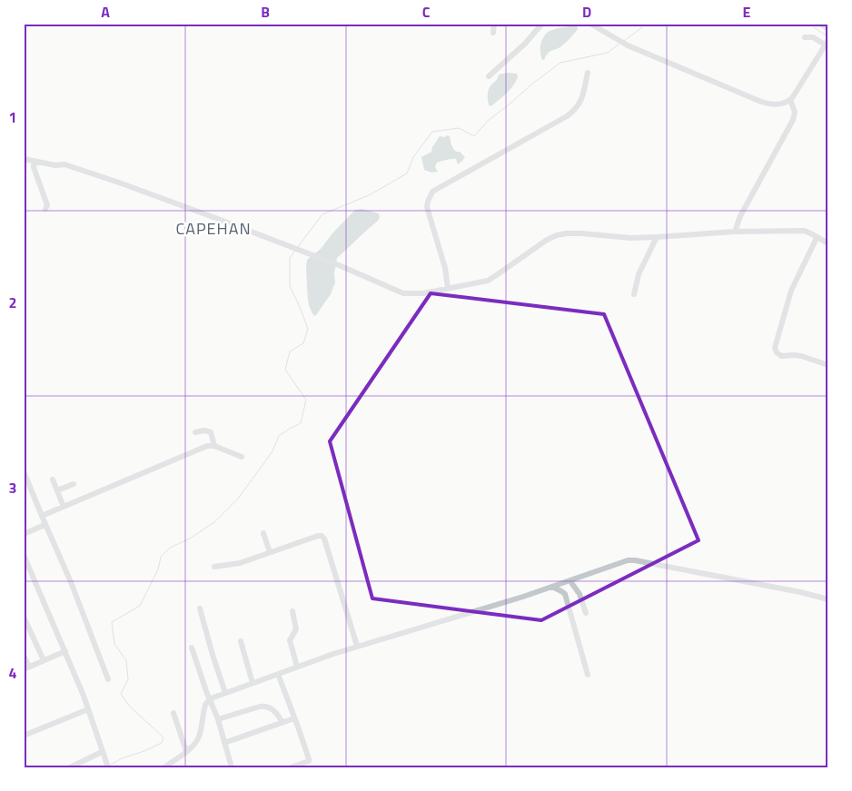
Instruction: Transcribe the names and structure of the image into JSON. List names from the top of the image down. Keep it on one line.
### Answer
{"districts":["CAPEHAN"],"grid":{"columns":["A","B","C","D","E"],"rows":["1","2","3","4"]}}
